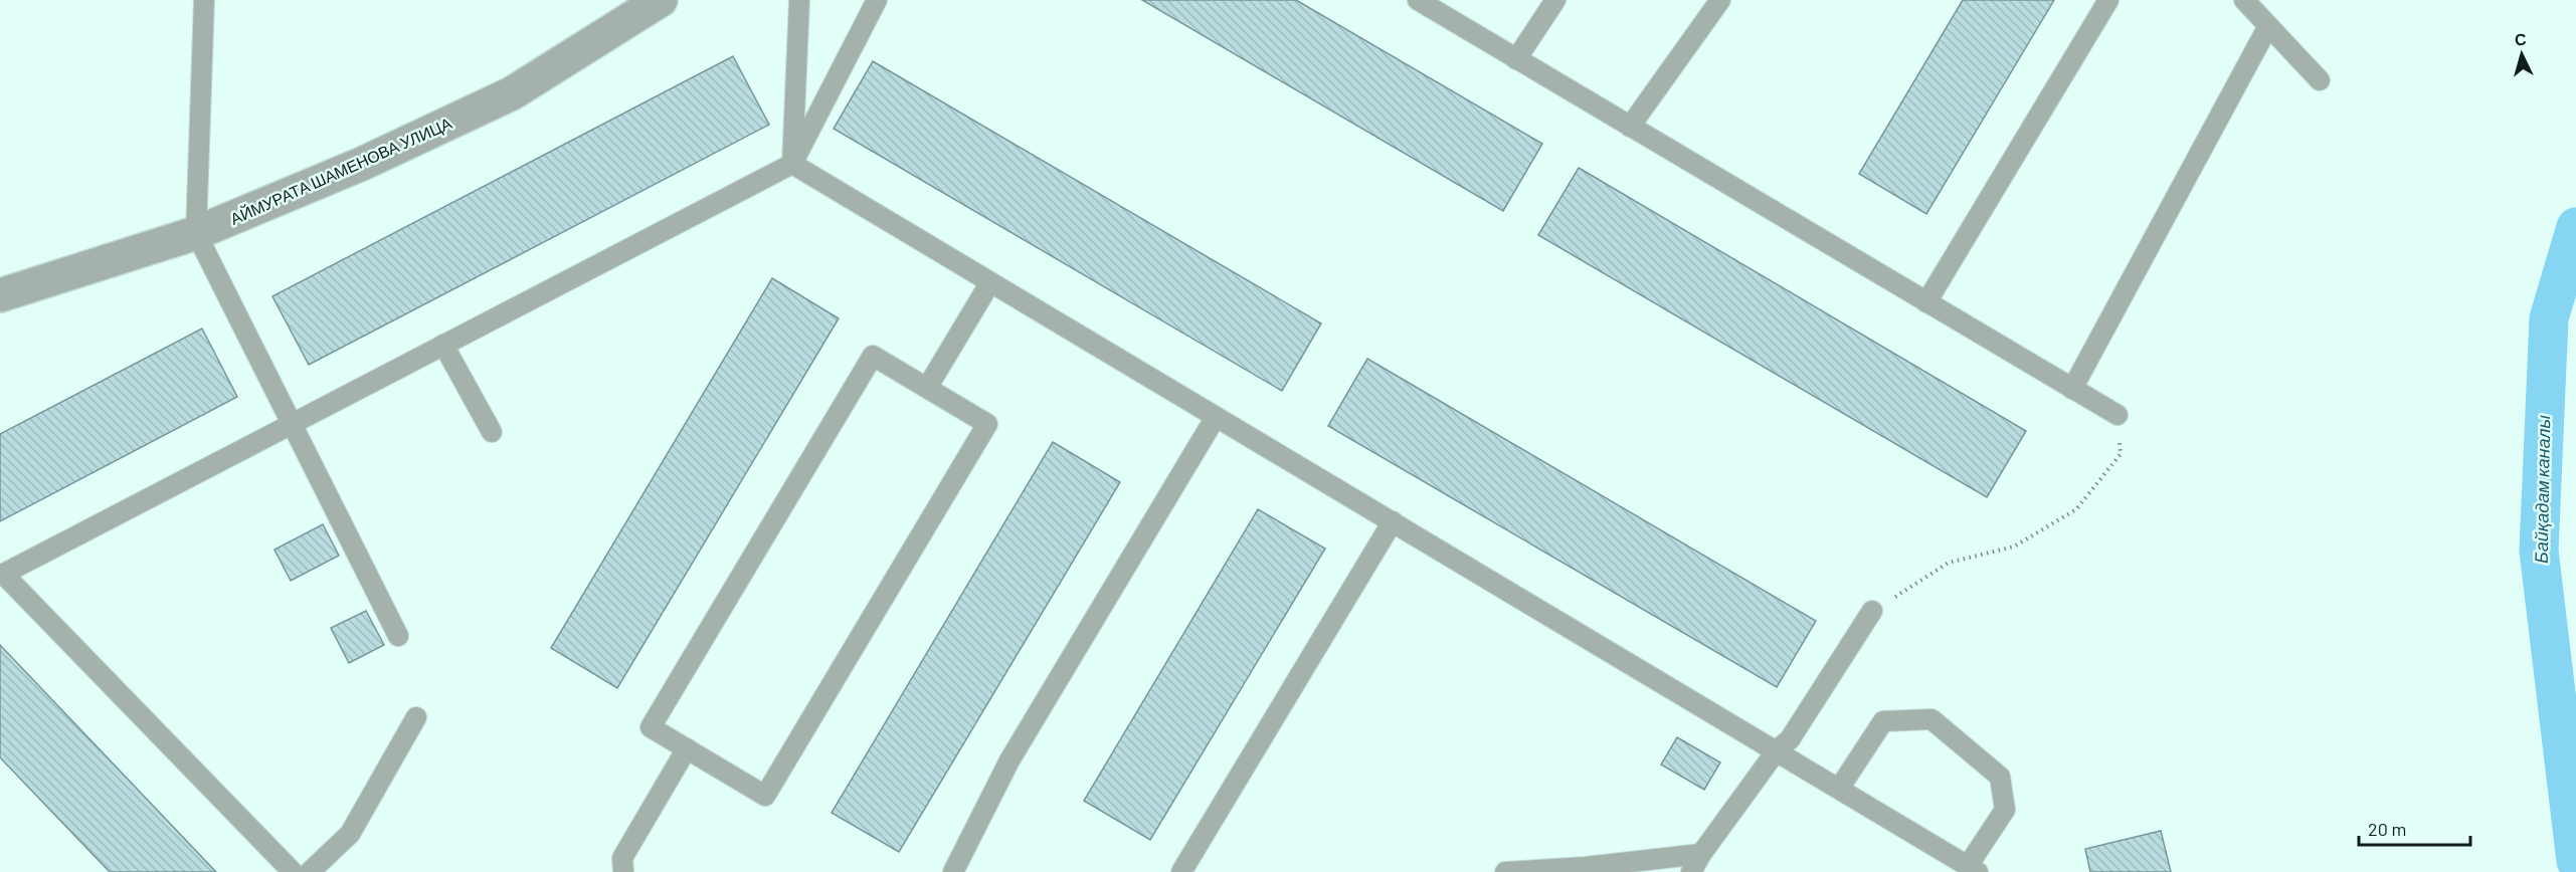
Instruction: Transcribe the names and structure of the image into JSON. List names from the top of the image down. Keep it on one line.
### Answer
{"streets":{"street":["АЙМУРАТА ШАМЕНОВА УЛИЦА"]},"water":["Байқадам каналы"],"scale_bar":"20 m","north":"top"}
